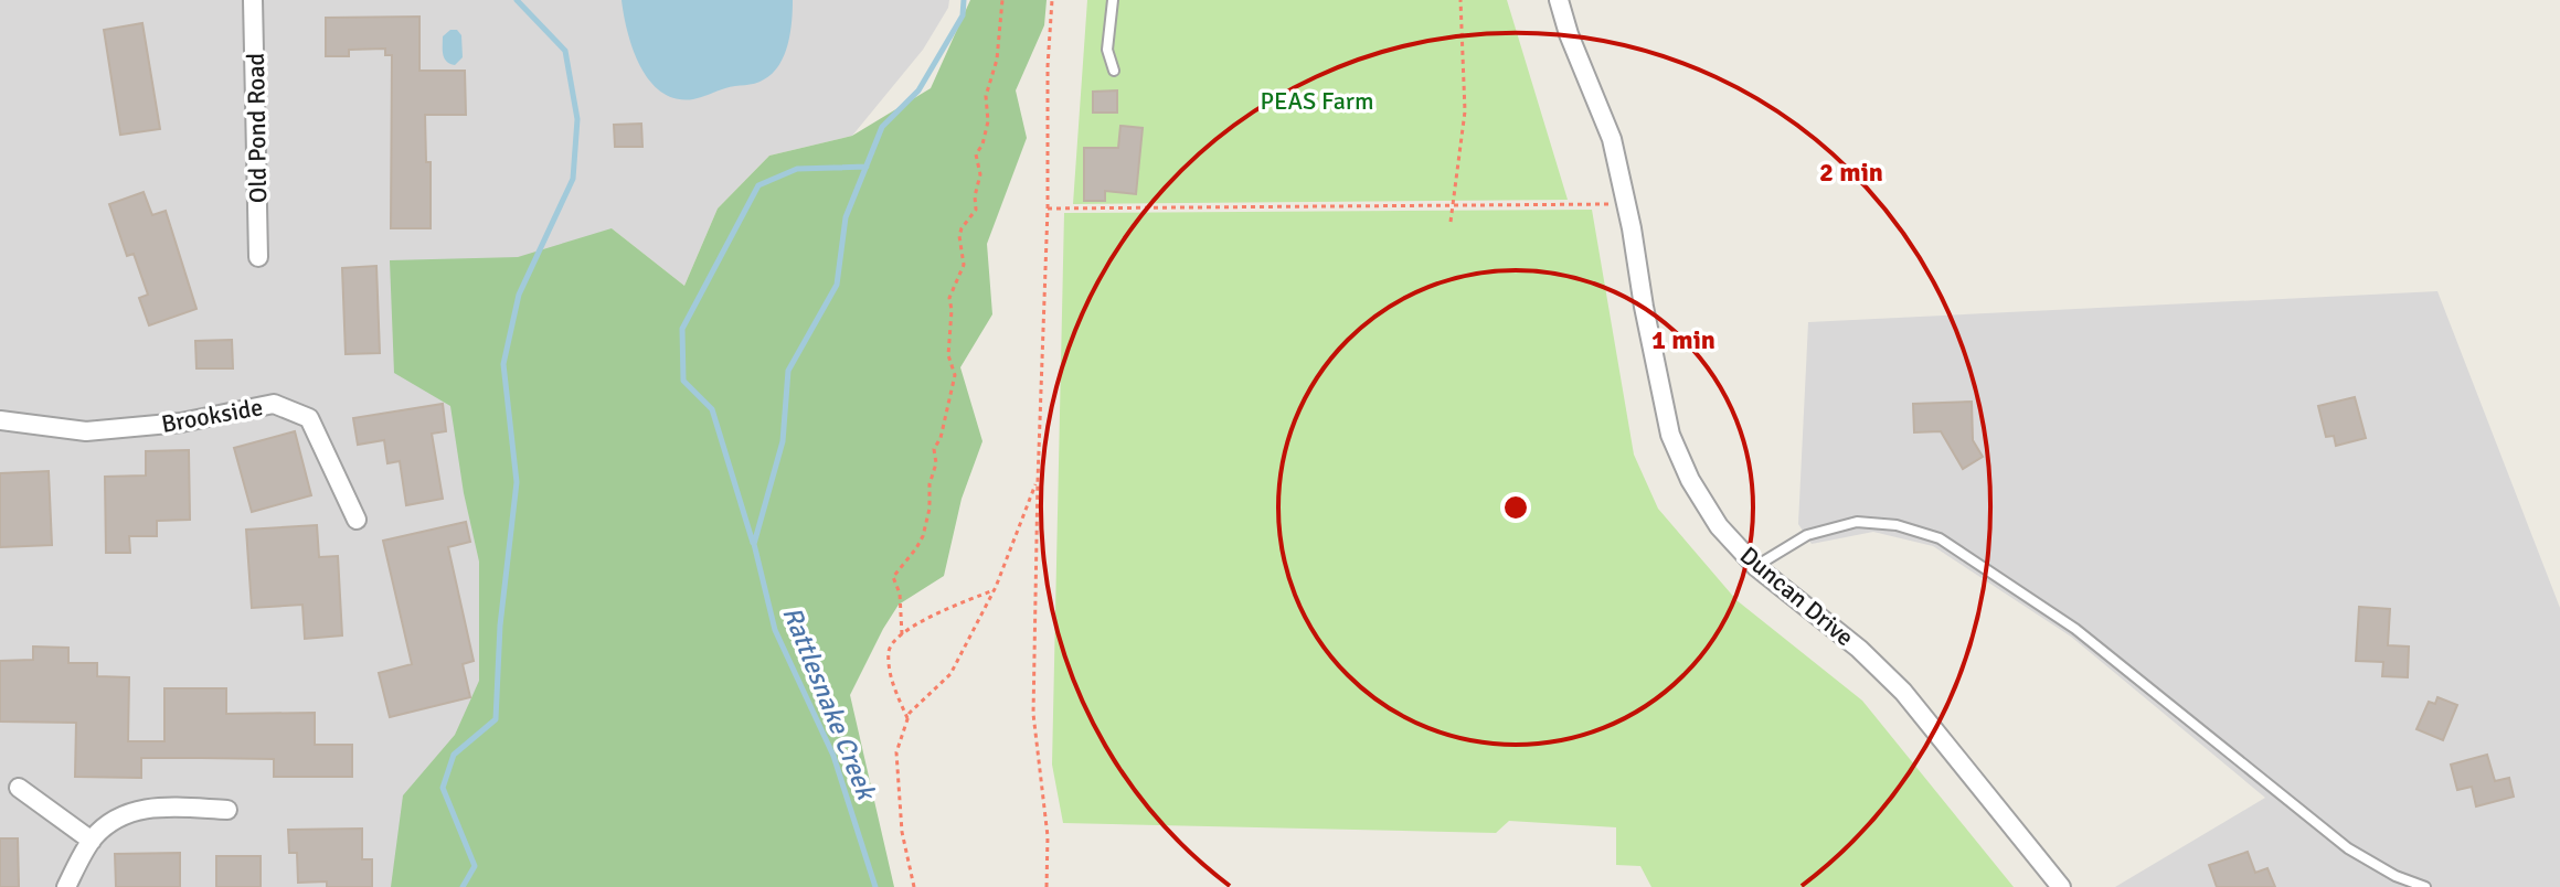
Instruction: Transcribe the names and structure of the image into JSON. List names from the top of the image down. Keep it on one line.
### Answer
{"streets":{"street":["Old Pond Road","Brookside","Duncan Drive"]},"water":["Rattlesnake Creek"],"parks":["PEAS Farm"],"rings":["2 min","1 min"]}
